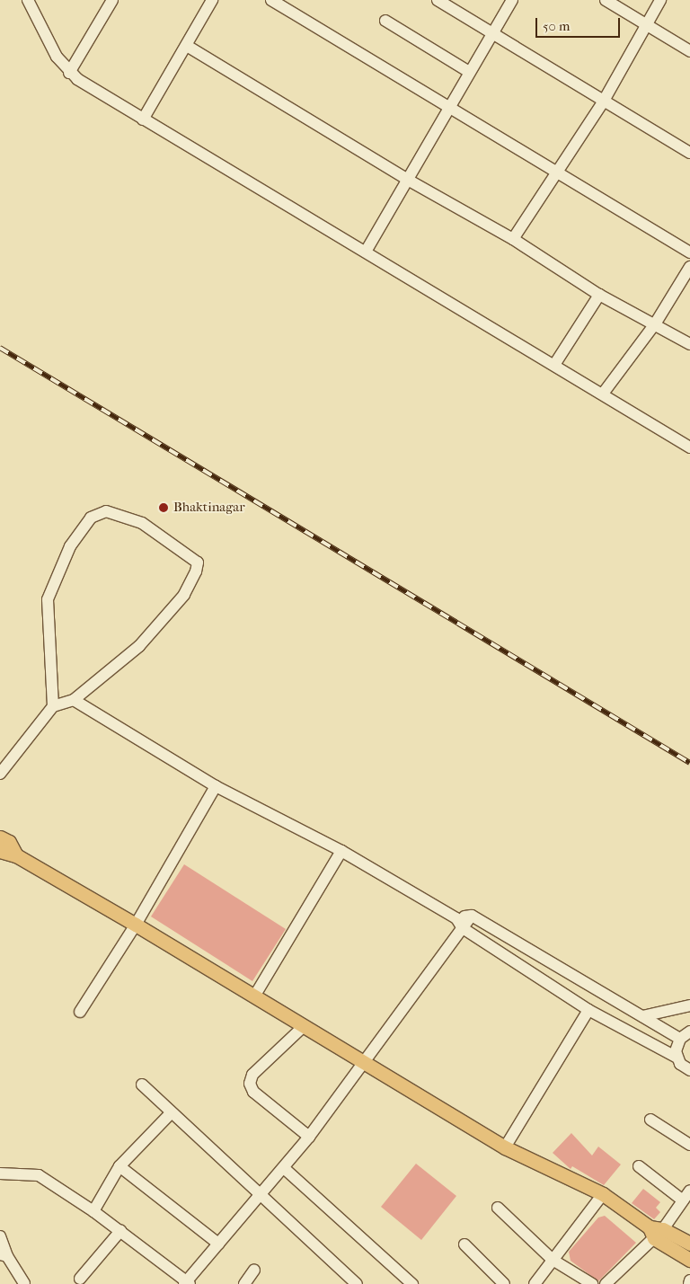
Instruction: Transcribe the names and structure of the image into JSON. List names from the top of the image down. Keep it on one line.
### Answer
{"places":["Bhaktinagar"],"scale_bar":"50 m"}
